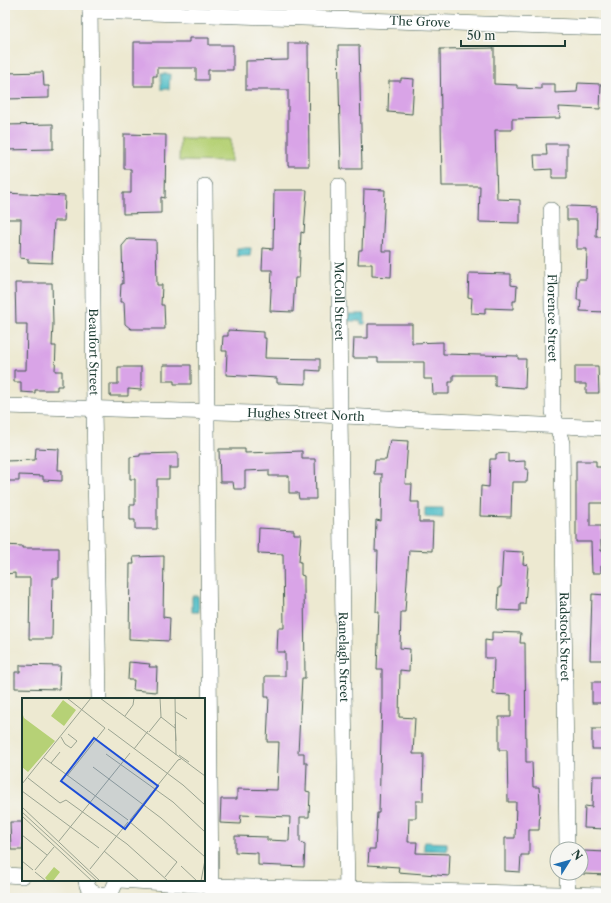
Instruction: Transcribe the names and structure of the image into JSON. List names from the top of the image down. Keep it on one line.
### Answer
{"streets":{"street":["The Grove","McColl Street","Florence Street","Beaufort Street","Hughes Street North","Radstock Street","Ranelagh Street"]},"crossings":[["The Grove","Beaufort Street"],["McColl Street","Hughes Street North"],["McColl Street","Ranelagh Street"],["Florence Street","Hughes Street North"],["Florence Street","Radstock Street"],["Beaufort Street","Hughes Street North"],["Hughes Street North","Radstock Street"],["Hughes Street North","Ranelagh Street"]],"scale_bar":"50 m","north":"top right"}
